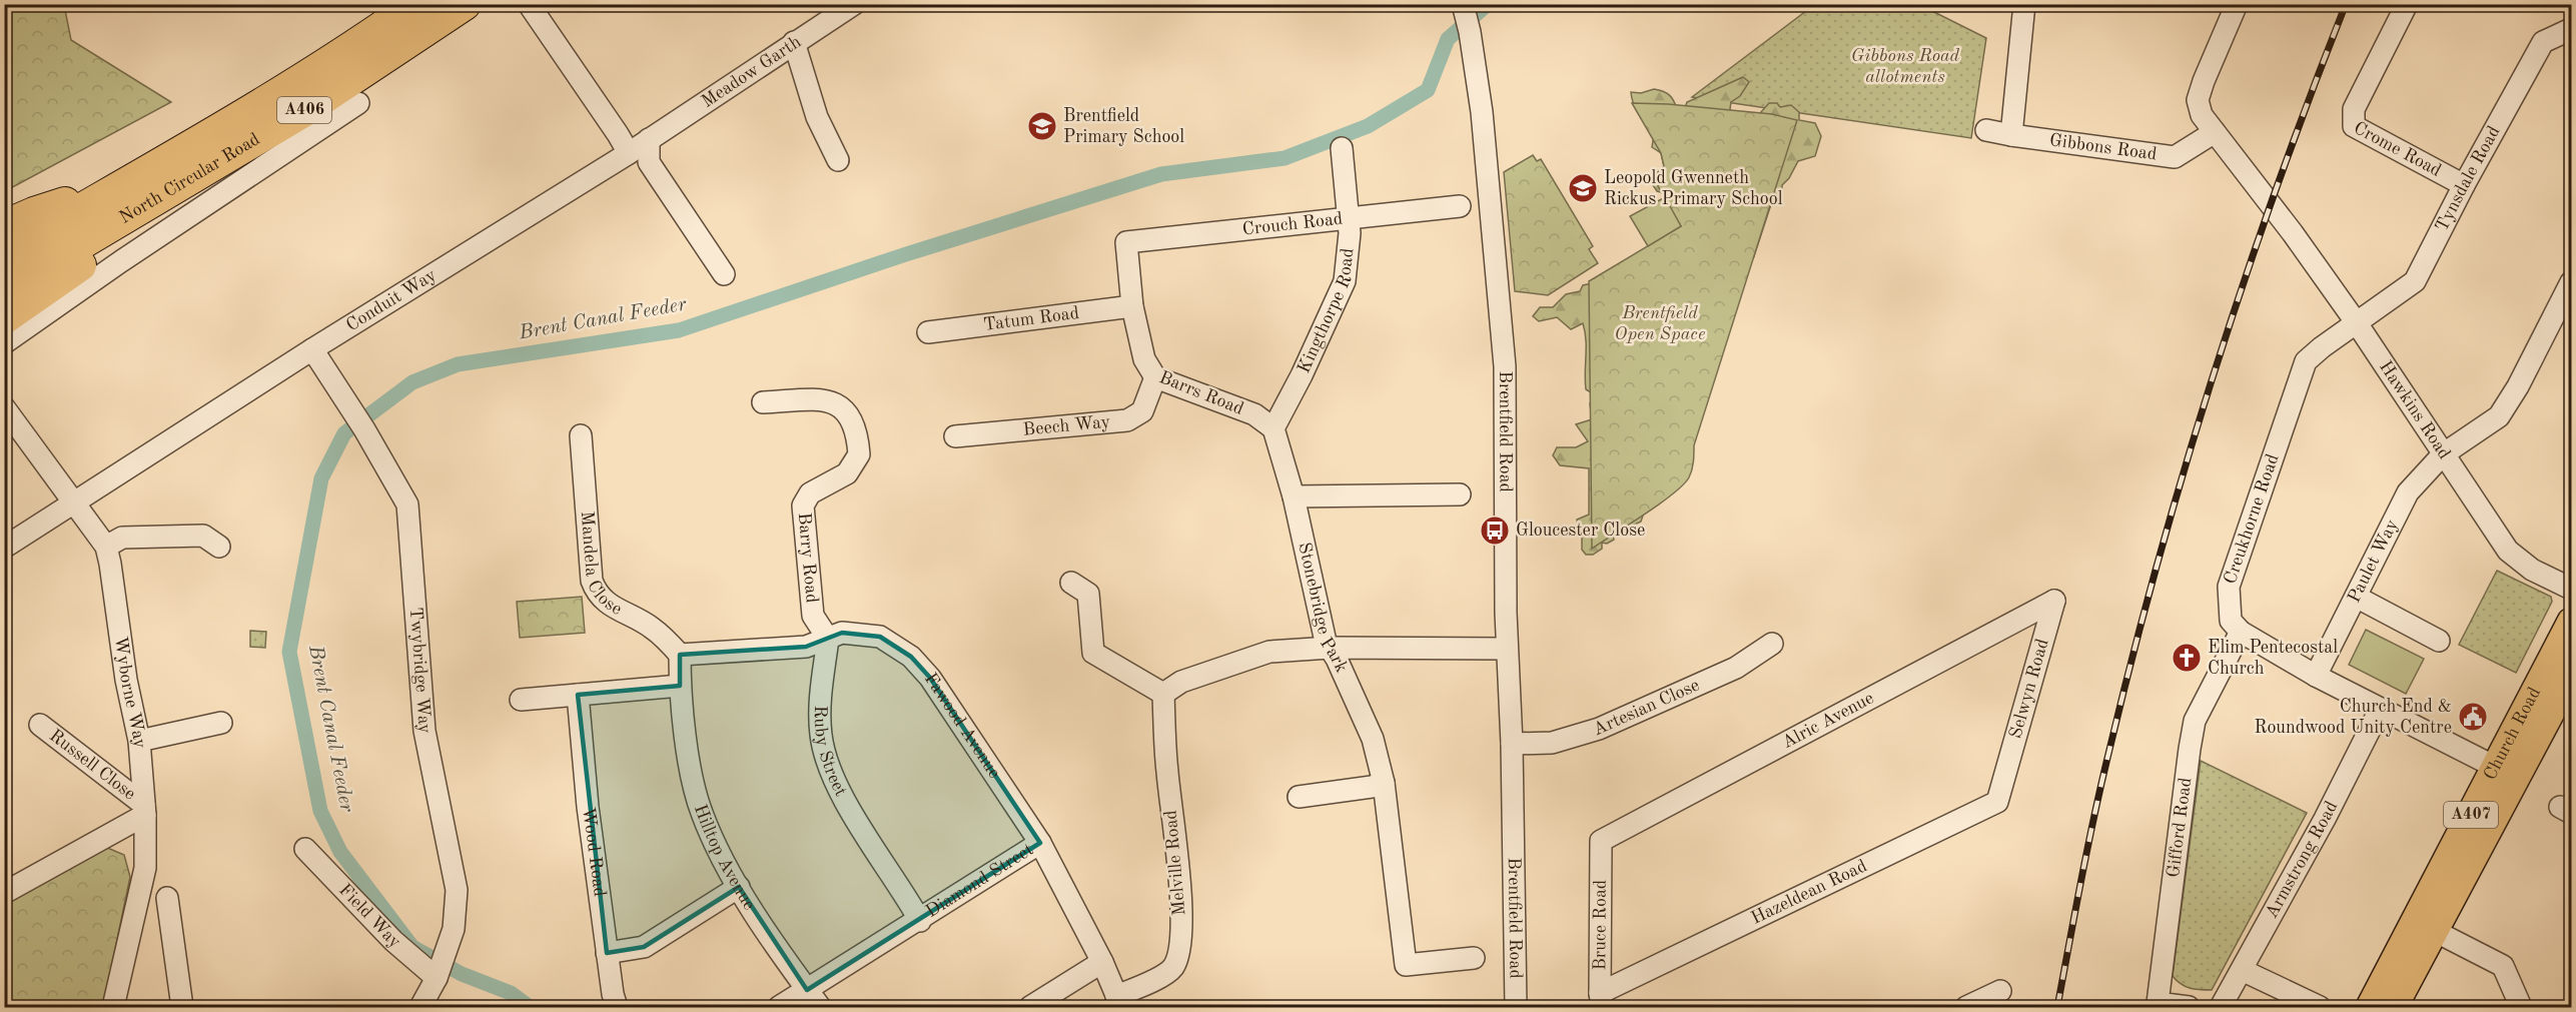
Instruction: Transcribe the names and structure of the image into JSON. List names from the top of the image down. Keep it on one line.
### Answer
{"streets":{"highway":["A406","North Circular Road"],"main road":["Church Road","A407"],"street":["Meadow Garth","Crome Road","Gibbons Road","Tynsdale Road","Crouch Road","Conduit Way","Kingthorpe Road","Tatum Road","Barrs Road","Hawkins Road","Beech Way","Brentfield Road","Creukhorne Road","Mandela Close","Barry Road","Paulet Way","Stonebridge Park","Twybridge Way","Selwyn Road","Wyborne Way","Artesian Close","Alric Avenue","Fawood Avenue","Ruby Street","Russell Close","Gifford Road","Wood Road","Hilltop Avenue","Armstrong Road","Melville Road","Diamond Street","Hazeldean Road","Field Way","Bruce Road"]},"crossings":[["Meadow Garth","Conduit Way"],["Crome Road","Tynsdale Road"],["Gibbons Road","Hawkins Road"],["Tynsdale Road","Hawkins Road"],["Tynsdale Road","Creukhorne Road"],["Crouch Road","Kingthorpe Road"],["Crouch Road","Barrs Road"],["Conduit Way","Twybridge Way"],["Conduit Way","Wyborne Way"],["Kingthorpe Road","Barrs Road"],["Kingthorpe Road","Stonebridge Park"],["Tatum Road","Barrs Road"],["Barrs Road","Beech Way"],["Barrs Road","Stonebridge Park"],["Hawkins Road","Creukhorne Road"],["Hawkins Road","Paulet Way"],["Brentfield Road","Artesian Close"],["Creukhorne Road","Gifford Road"],["Mandela Close","Fawood Avenue"],["Mandela Close","Hilltop Avenue"],["Barry Road","Fawood Avenue"],["Barry Road","Ruby Street"],["Twybridge Way","Field Way"],["Selwyn Road","Alric Avenue"],["Selwyn Road","Hazeldean Road"],["Wyborne Way","Russell Close"],["Alric Avenue","Bruce Road"],["Fawood Avenue","Ruby Street"],["Fawood Avenue","Hilltop Avenue"],["Fawood Avenue","Melville Road"],["Fawood Avenue","Diamond Street"],["Ruby Street","Diamond Street"],["Hilltop Avenue","Diamond Street"],["Hazeldean Road","Bruce Road"]],"water":["Brent Canal Feeder"],"parks":["Gibbons Road allotments","Brentfield Open Space"],"places":{"school or university":["Brentfield Primary School","Leopold Gwenneth Rickus Primary School"],"bus stop":["Gloucester Close"],"church":["Elim Pentecostal Church"],"public building":["Church End & Roundwood Unity Centre"]}}
